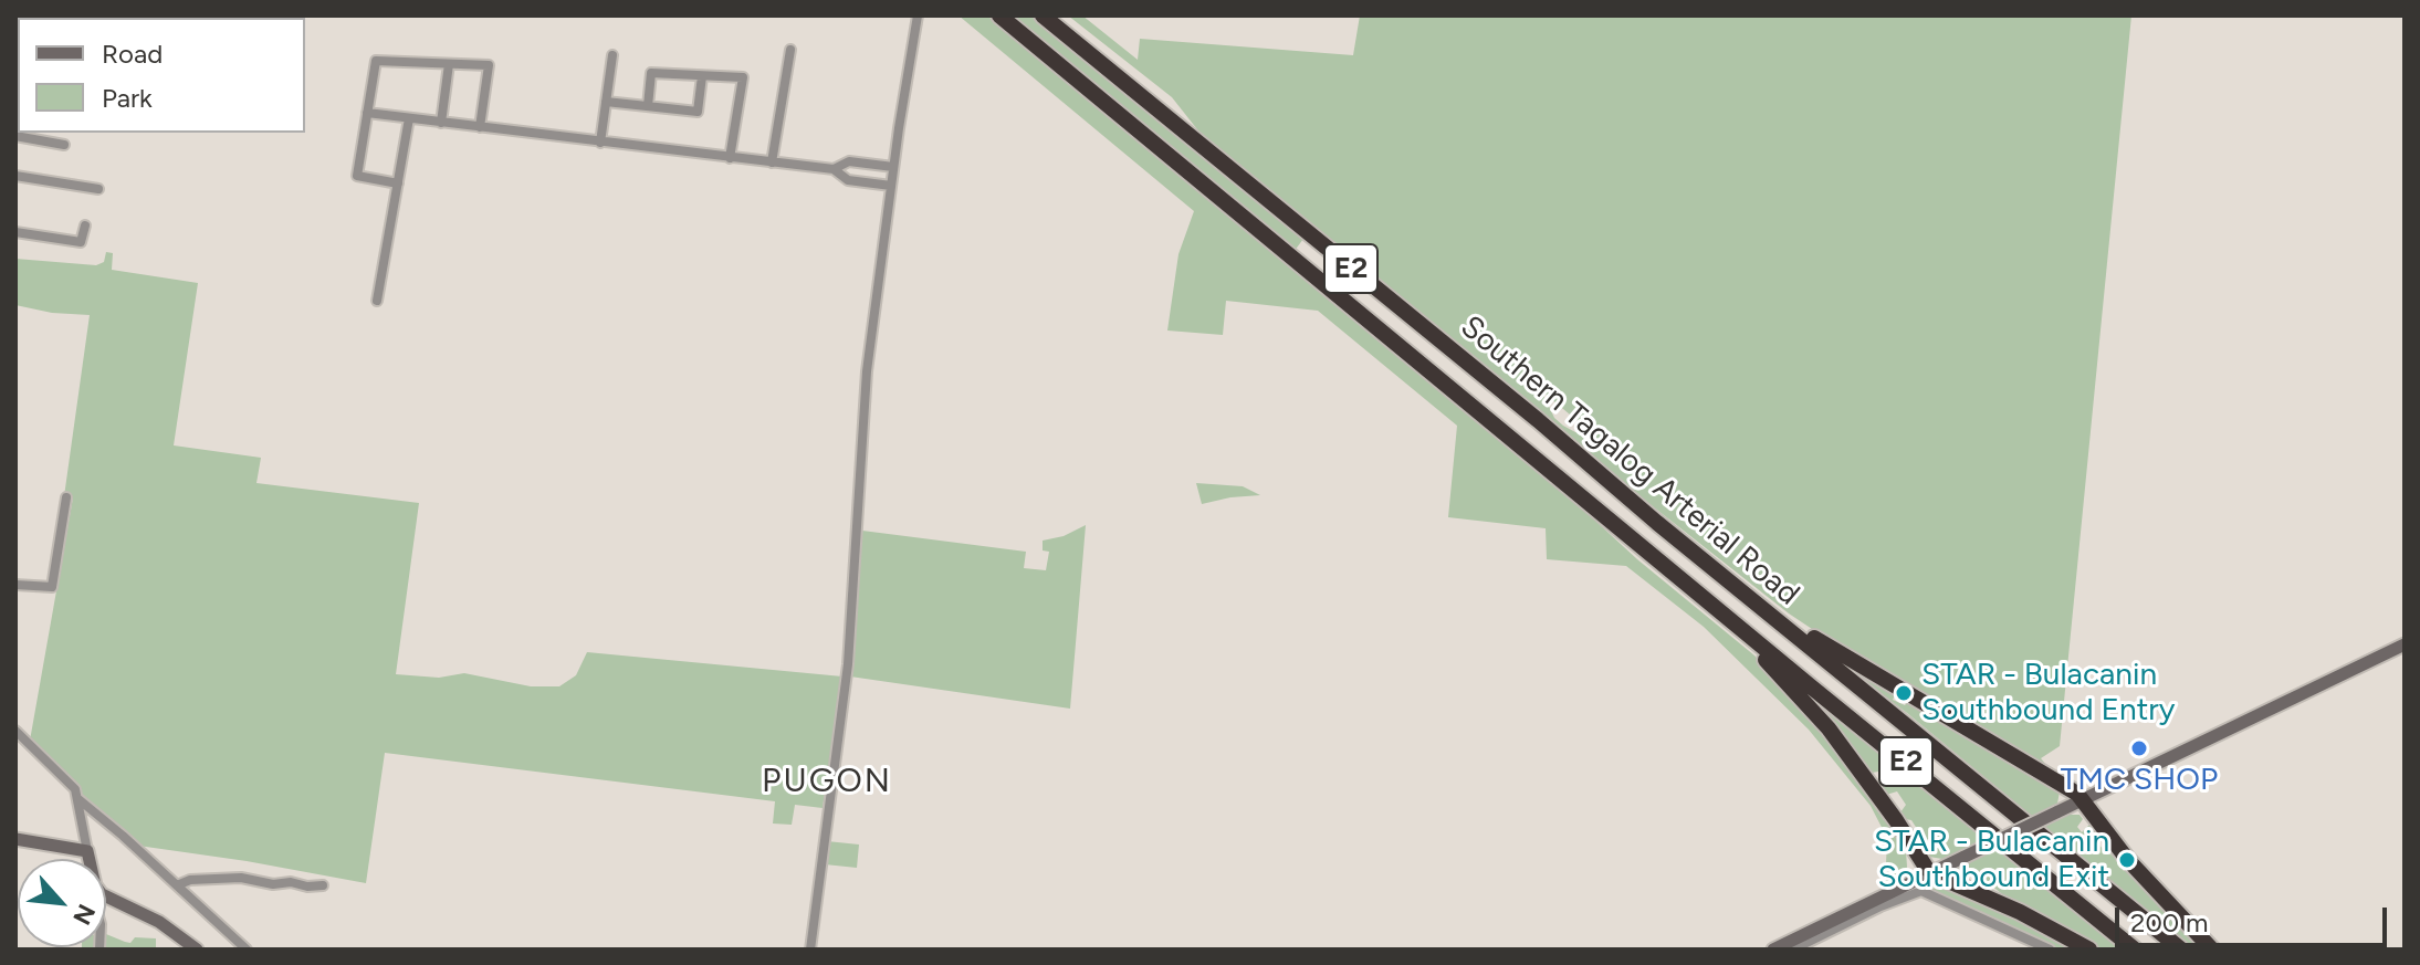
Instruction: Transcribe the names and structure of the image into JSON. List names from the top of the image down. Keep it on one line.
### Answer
{"streets":{"highway":["E2","Southern Tagalog Arterial Road"]},"districts":["PUGON"],"places":["STAR - Bulacanin Southbound Entry","TMC SHOP","STAR - Bulacanin Southbound Exit"],"legend":["Road","Park"],"scale_bar":"200 m","north":"bottom right"}
